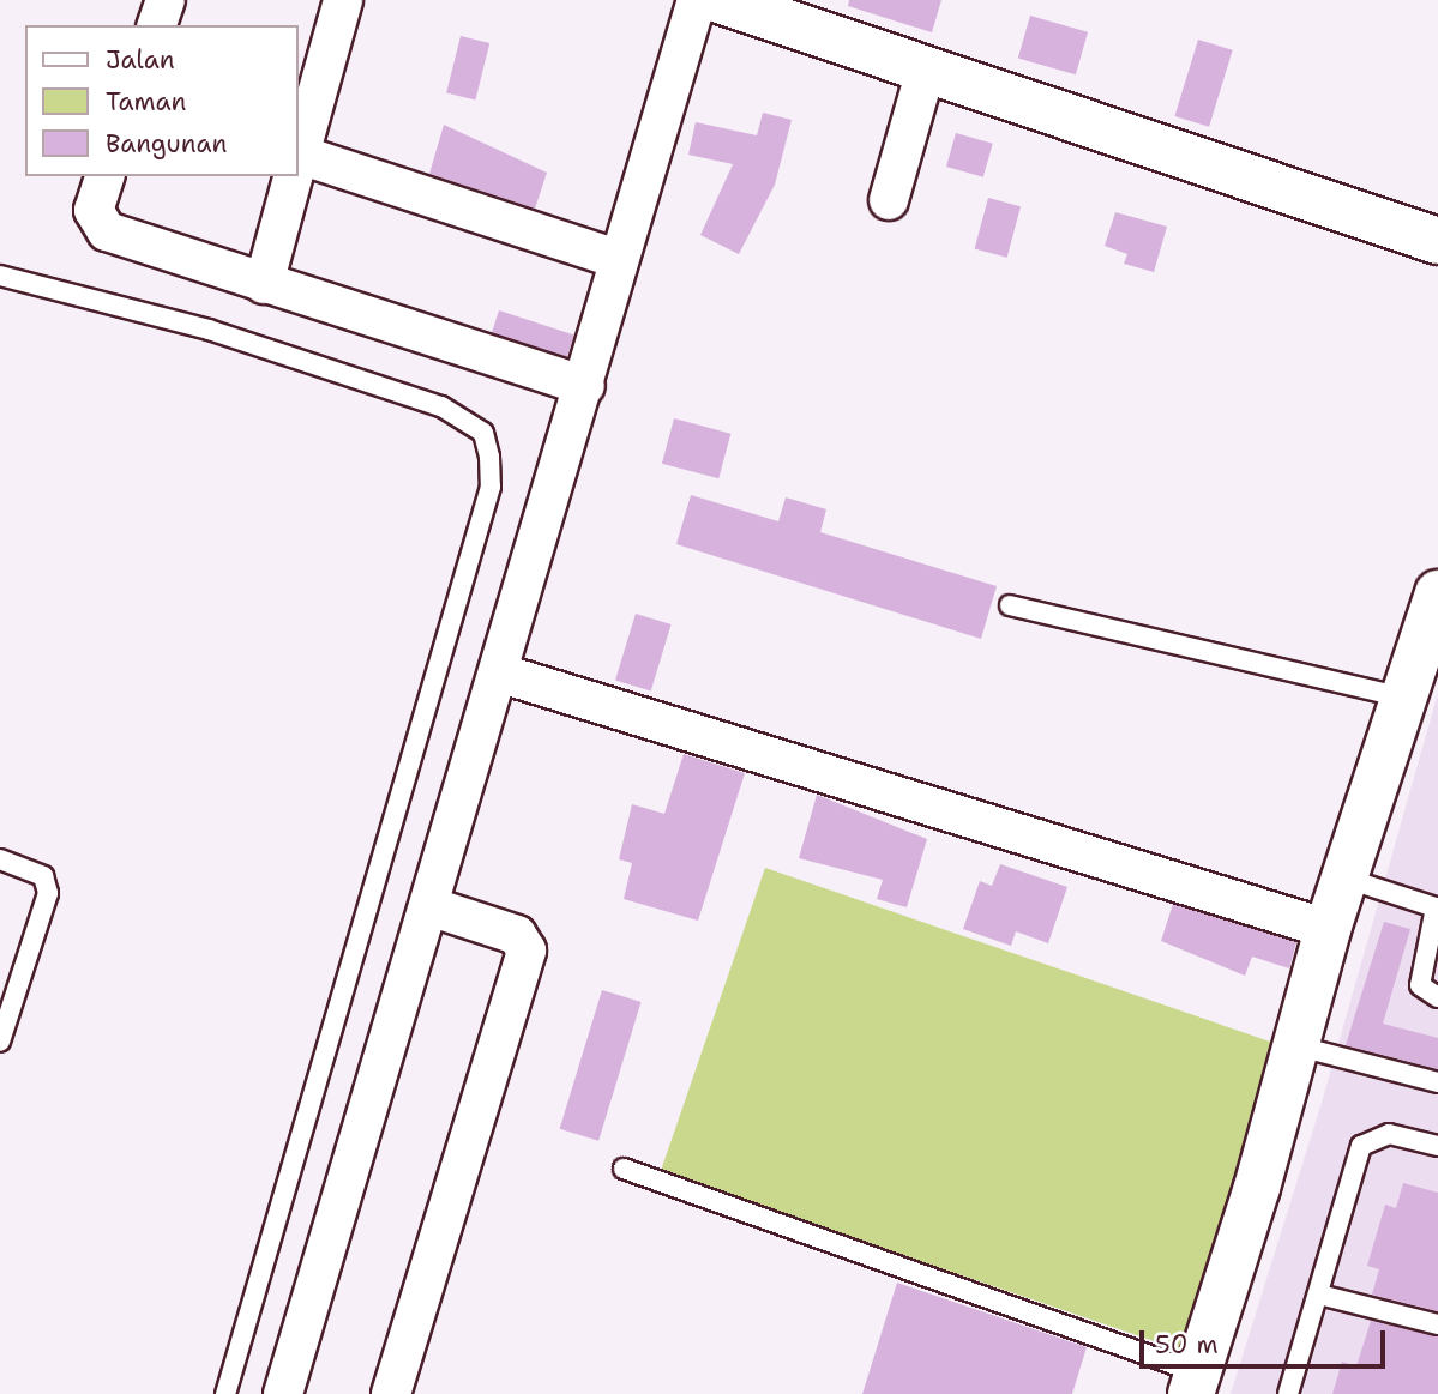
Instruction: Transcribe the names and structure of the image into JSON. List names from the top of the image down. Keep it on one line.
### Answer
{"legend":["Jalan","Taman","Bangunan"],"scale_bar":"50 m"}
